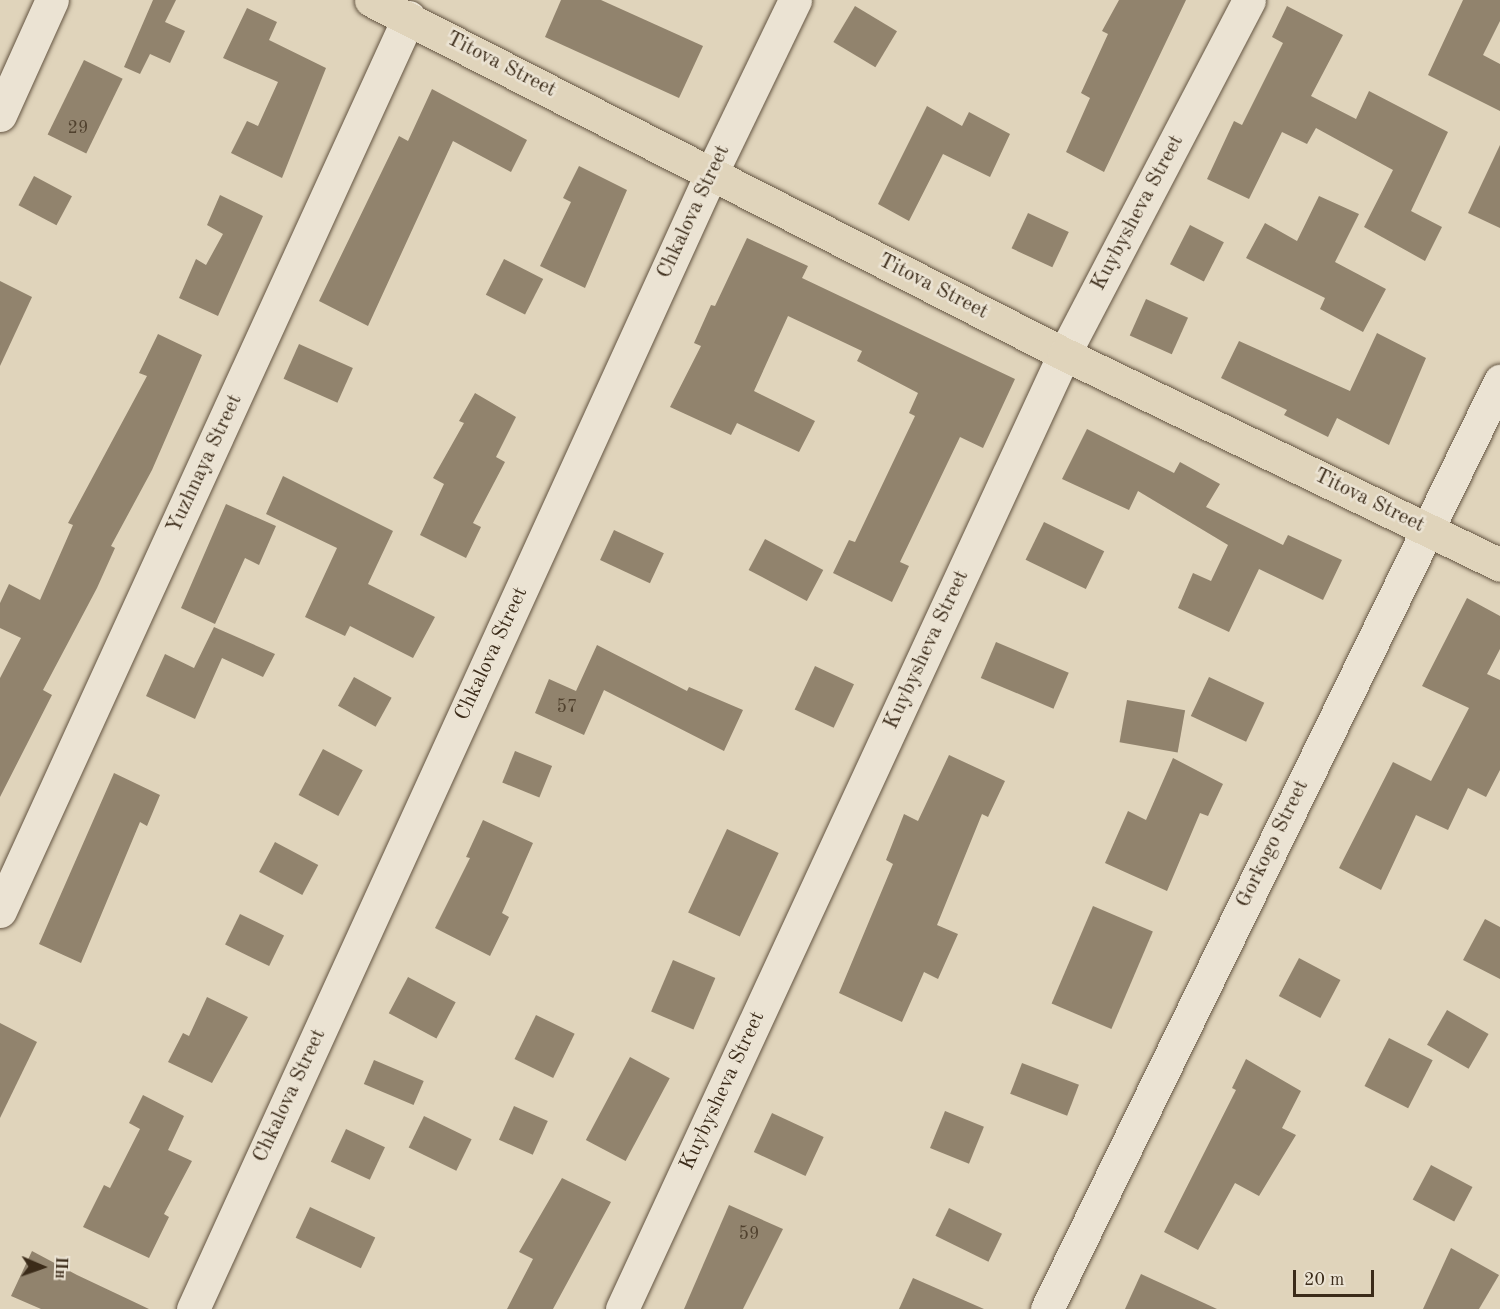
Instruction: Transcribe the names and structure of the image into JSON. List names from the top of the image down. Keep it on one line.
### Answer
{"streets":{"main road":["Titova Street"],"street":["Chkalova Street","Kuybysheva Street","Yuzhnaya Street","Gorkogo Street"]},"crossings":[["Titova Street","Chkalova Street"],["Titova Street","Kuybysheva Street"],["Titova Street","Yuzhnaya Street"],["Titova Street","Gorkogo Street"]],"house_numbers":["29","57","59"],"scale_bar":"20 m","north":"right"}
